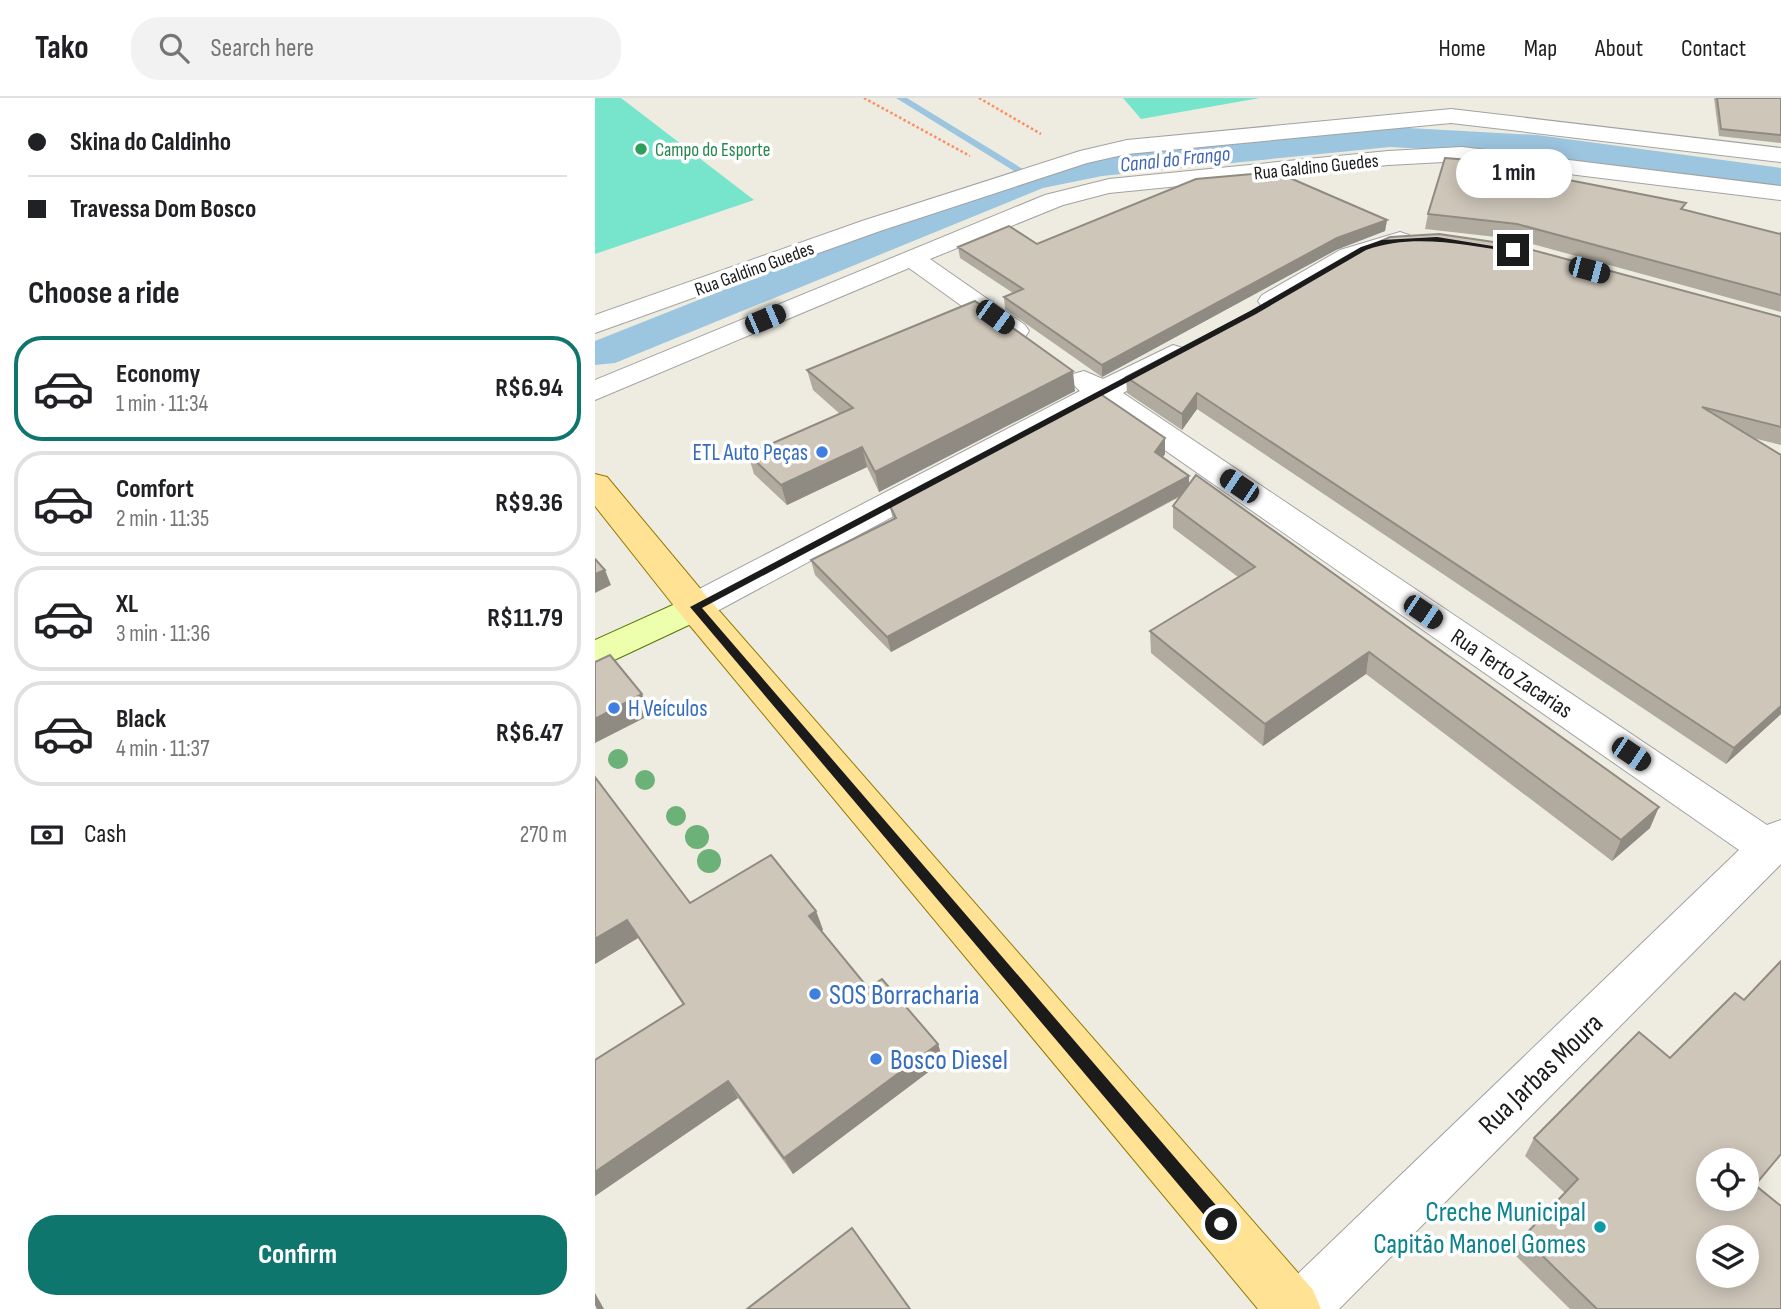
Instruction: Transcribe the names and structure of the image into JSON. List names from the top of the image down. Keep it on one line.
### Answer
{"streets":{"street":["Rua Galdino Guedes","Rua Terto Zacarias","Rua Jarbas Moura"]},"crossings":[["Rua Galdino Guedes","Rua Terto Zacarias"],["Rua Terto Zacarias","Rua Jarbas Moura"]],"water":["Canal do Frango"],"places":["Campo do Esporte","ETL Auto Peças","H Veículos","SOS Borracharia","Bosco Diesel","Creche Municipal Capitão Manoel Gomes"],"page":{"header":"Tako","search":"Search here","nav":["Home","Map","About","Contact"],"banner":["Skina do Caldinho","Travessa Dom Bosco"],"bubble":"1 min","heading":"Choose a ride","list":[{"name":"Economy","note":"1 min · 11:34","value":"R$6.94"},{"name":"Comfort","note":"2 min · 11:35","value":"R$9.36"},{"name":"XL","note":"3 min · 11:36","value":"R$11.79"},{"name":"Black","note":"4 min · 11:37","value":"R$6.47"}],"pay":["Cash","270 m"],"buttons":"Confirm"}}
